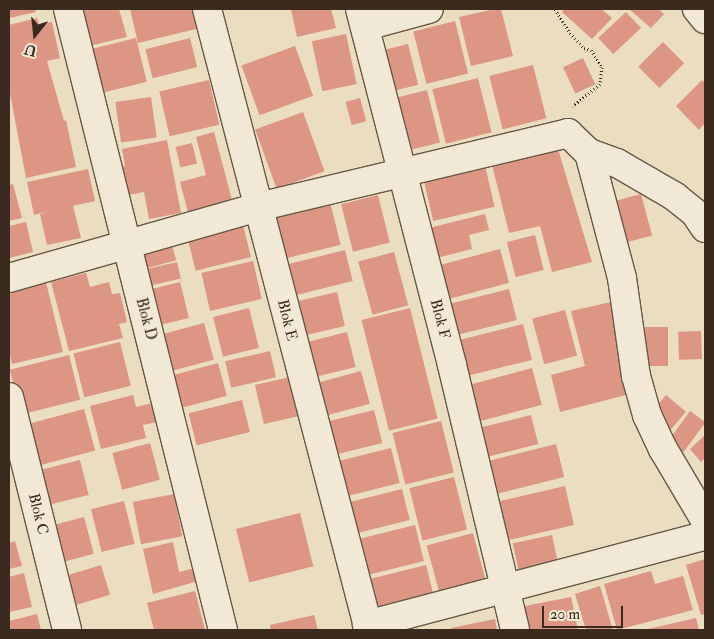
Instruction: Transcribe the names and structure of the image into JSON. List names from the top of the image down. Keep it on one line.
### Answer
{"streets":{"street":["Blok D","Blok F","Blok E","Blok C"]},"scale_bar":"20 m","north":"bottom"}
